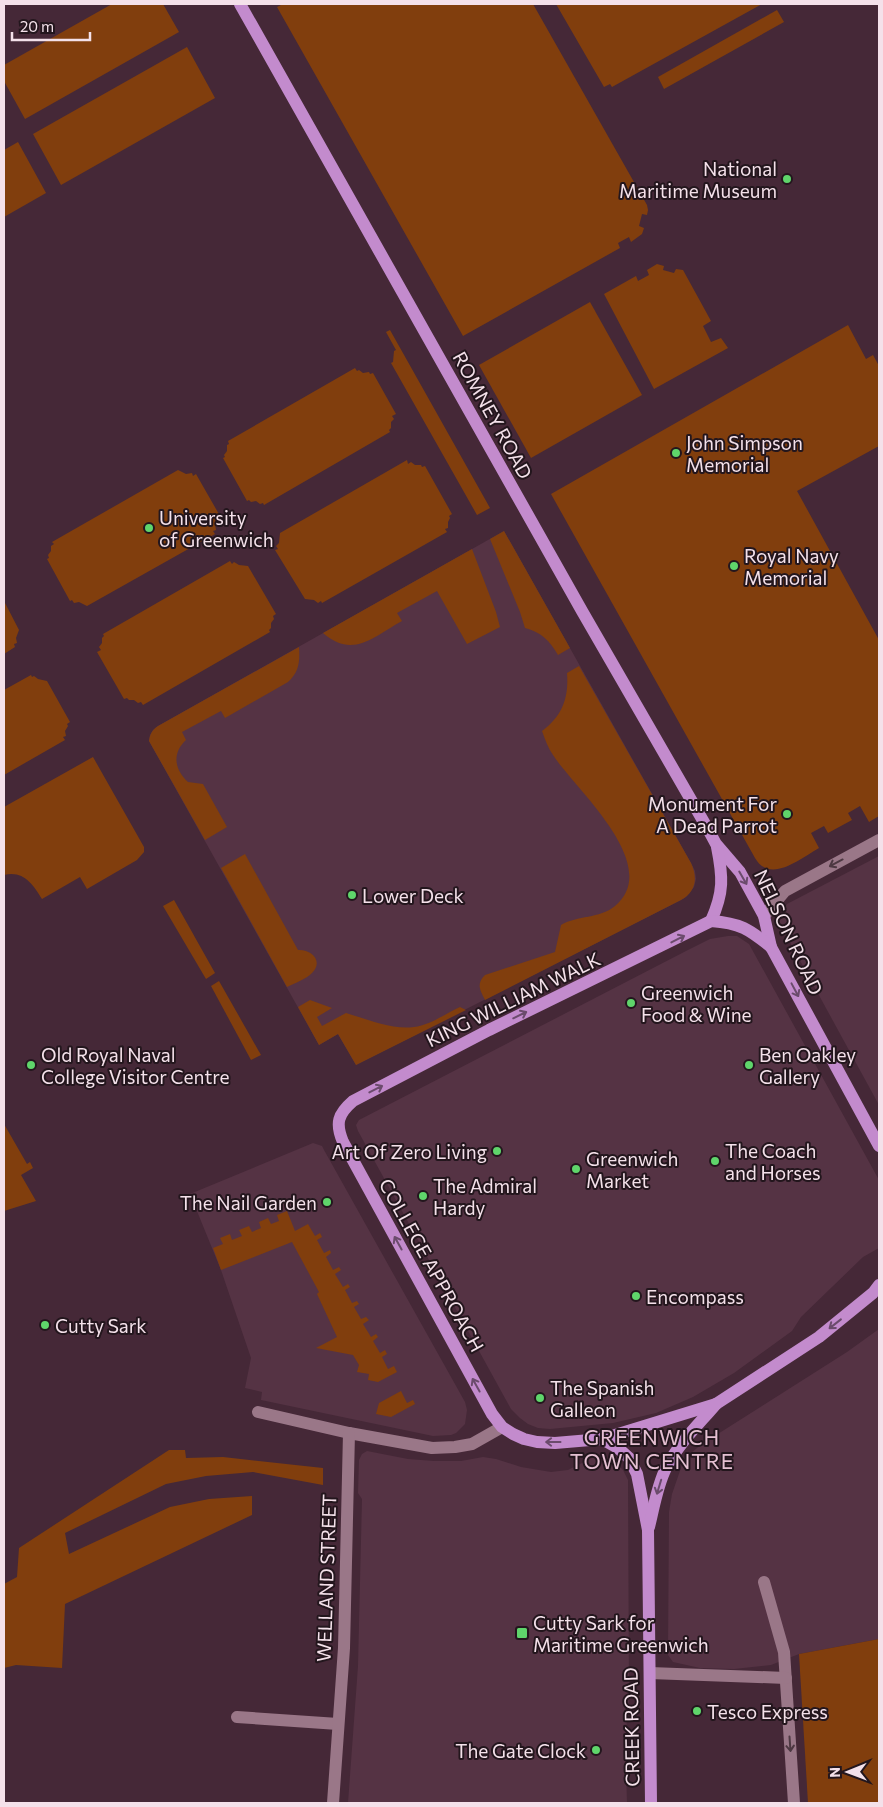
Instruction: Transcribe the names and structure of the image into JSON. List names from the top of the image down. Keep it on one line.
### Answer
{"streets":{"main road":["ROMNEY ROAD","NELSON ROAD","KING WILLIAM WALK","COLLEGE APPROACH","CREEK ROAD"],"street":["WELLAND STREET"]},"crossings":[["ROMNEY ROAD","NELSON ROAD"],["KING WILLIAM WALK","COLLEGE APPROACH"]],"one_way":["NELSON ROAD","KING WILLIAM WALK","COLLEGE APPROACH"],"districts":["GREENWICH TOWN CENTRE"],"places":{"other":["National Maritime Museum","John Simpson Memorial","University of Greenwich","Royal Navy Memorial","Monument For A Dead Parrot","Lower Deck","Greenwich Food & Wine","Old Royal Naval College Visitor Centre","Ben Oakley Gallery","Art Of Zero Living","The Coach and Horses","Greenwich Market","The Admiral Hardy","The Nail Garden","Encompass","Cutty Sark","The Spanish Galleon","Tesco Express","The Gate Clock"],"transit":["Cutty Sark for Maritime Greenwich"]},"scale_bar":"20 m","north":"left"}
